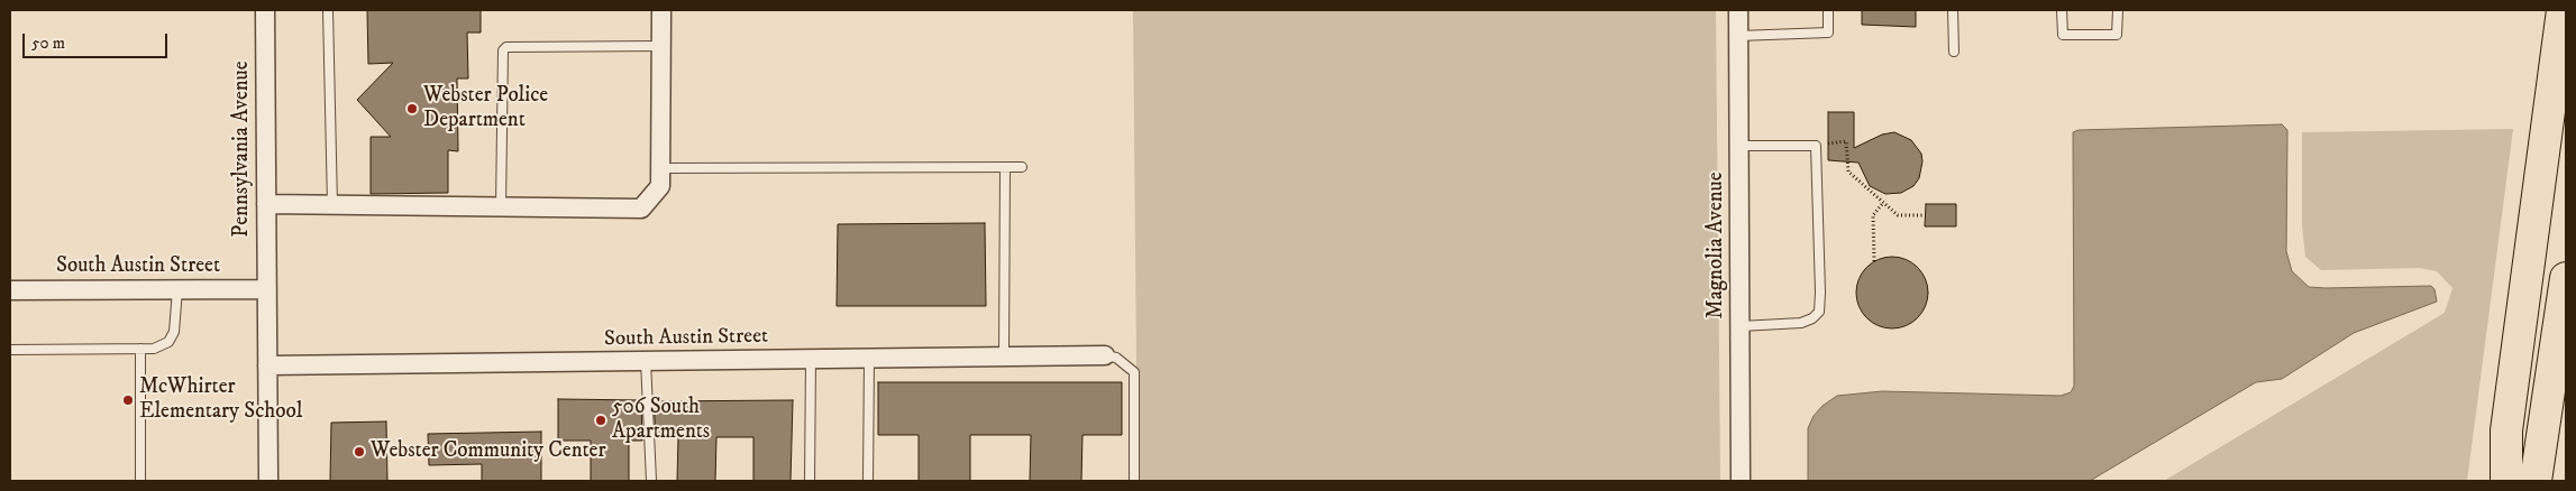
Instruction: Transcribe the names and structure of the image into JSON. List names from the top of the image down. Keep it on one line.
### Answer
{"streets":{"street":["Pennsylvania Avenue","Magnolia Avenue","South Austin Street"]},"crossings":[["Pennsylvania Avenue","South Austin Street"]],"places":["Webster Police Department","McWhirter Elementary School","506 South Apartments","Webster Community Center"],"scale_bar":"50 m"}
